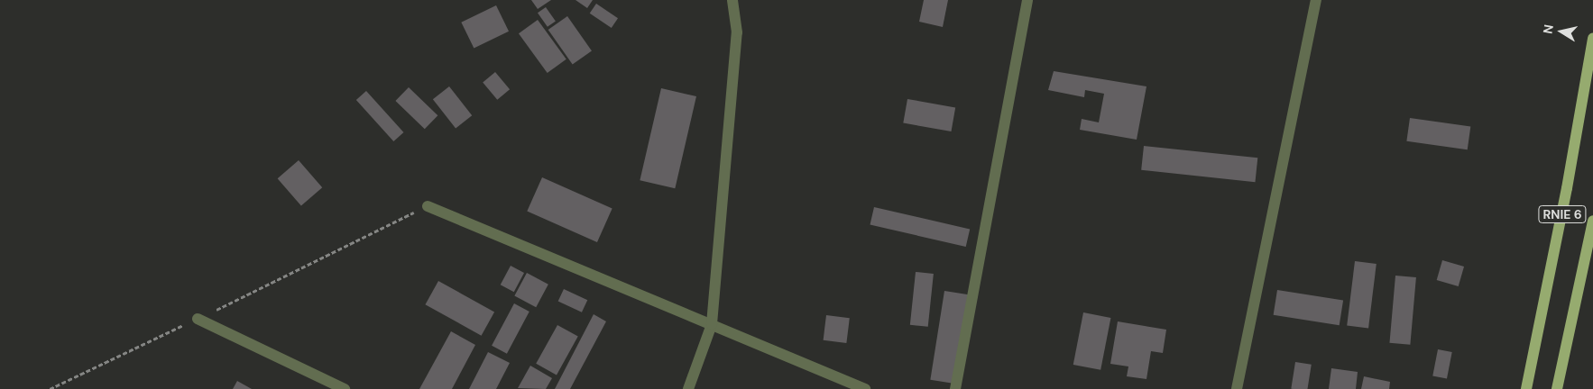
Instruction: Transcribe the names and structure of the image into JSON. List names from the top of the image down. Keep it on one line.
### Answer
{"streets":{"main road":["RNIE 6"]},"north":"left"}
